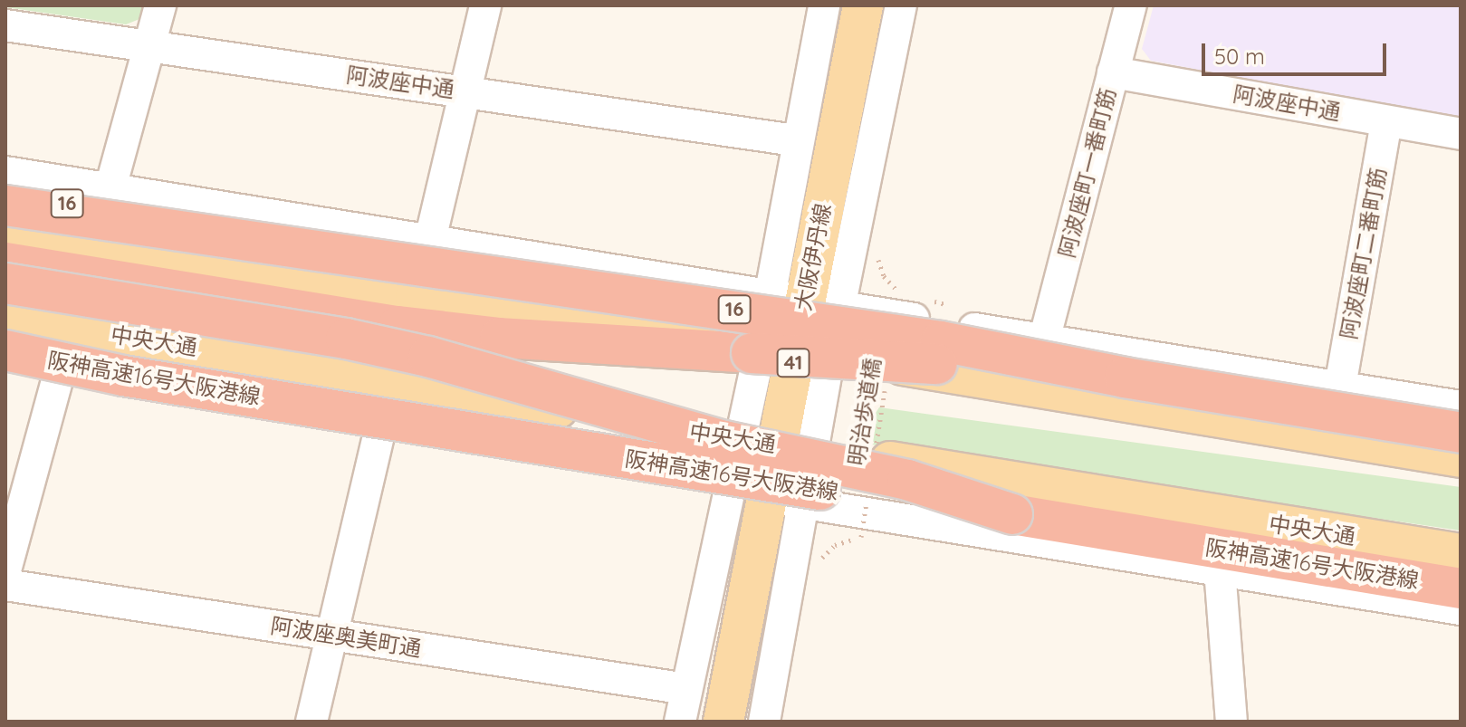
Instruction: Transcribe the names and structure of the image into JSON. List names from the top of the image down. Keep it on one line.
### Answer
{"streets":{"highway":["16","阪神高速16号大阪港線"],"main road":["大阪伊丹線","中央大通","41"],"street":["阿波座中通","阿波座町一番町筋","阿波座町二番町筋","阿波座奥美町通"],"path":["明治歩道橋"]},"crossings":[["阿波座中通","阿波座町一番町筋"],["阿波座中通","阿波座町二番町筋"],["大阪伊丹線","中央大通"]],"scale_bar":"50 m"}
